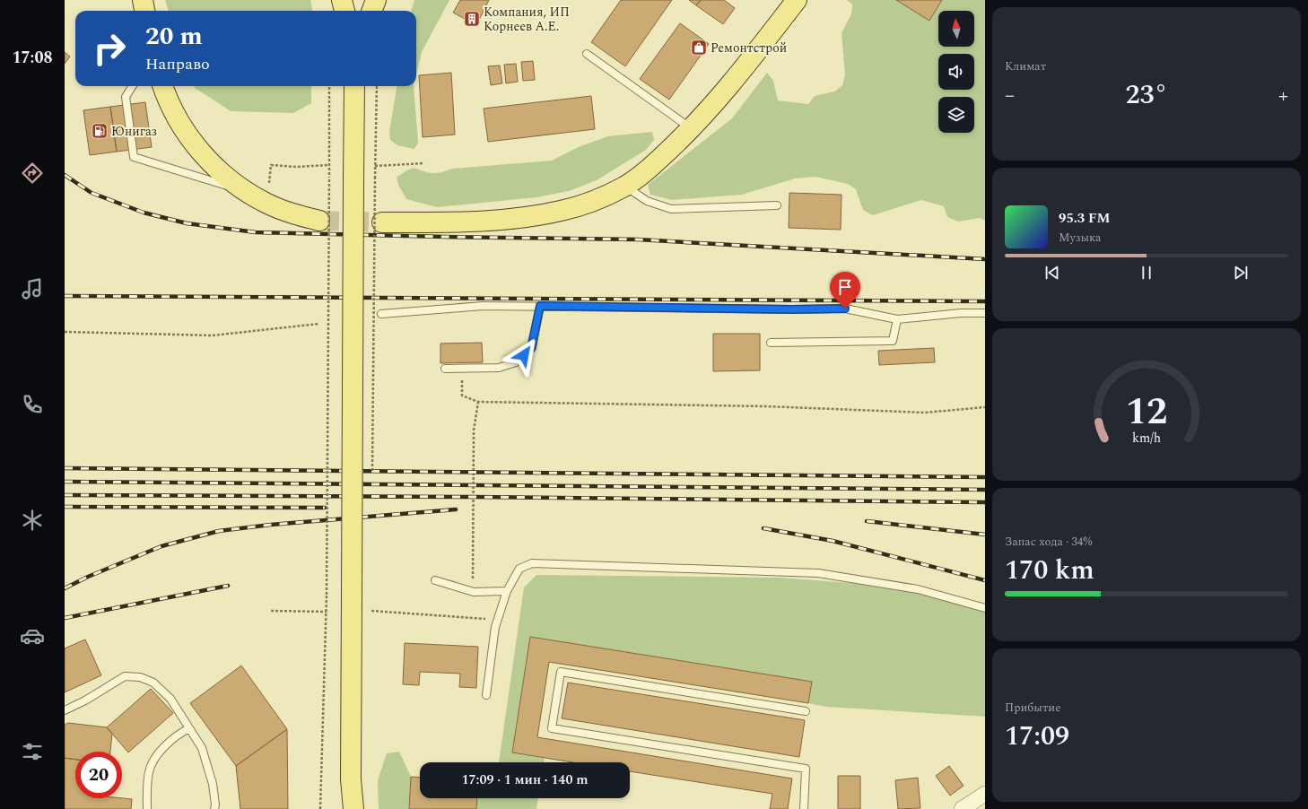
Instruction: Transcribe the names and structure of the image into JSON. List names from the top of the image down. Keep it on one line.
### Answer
{"places":{"building":["Компания, ИП Корнеев А.Е."],"shop":["Ремонтстрой"],"fuel station":["Юнигаз"]},"north":"top","page":{"tabs":"17:08","tile":["Климат",["Запас хода · 34%","170 km"],["Прибытие","17:09"]],"turn":["20 m","Направо"],"heat":["−","23°","+"],"song":["95.3 FM","Музыка"],"limit":"20","trip":"17:09 · 1 мин · 140 m","gauge":["12","km/h"]}}
